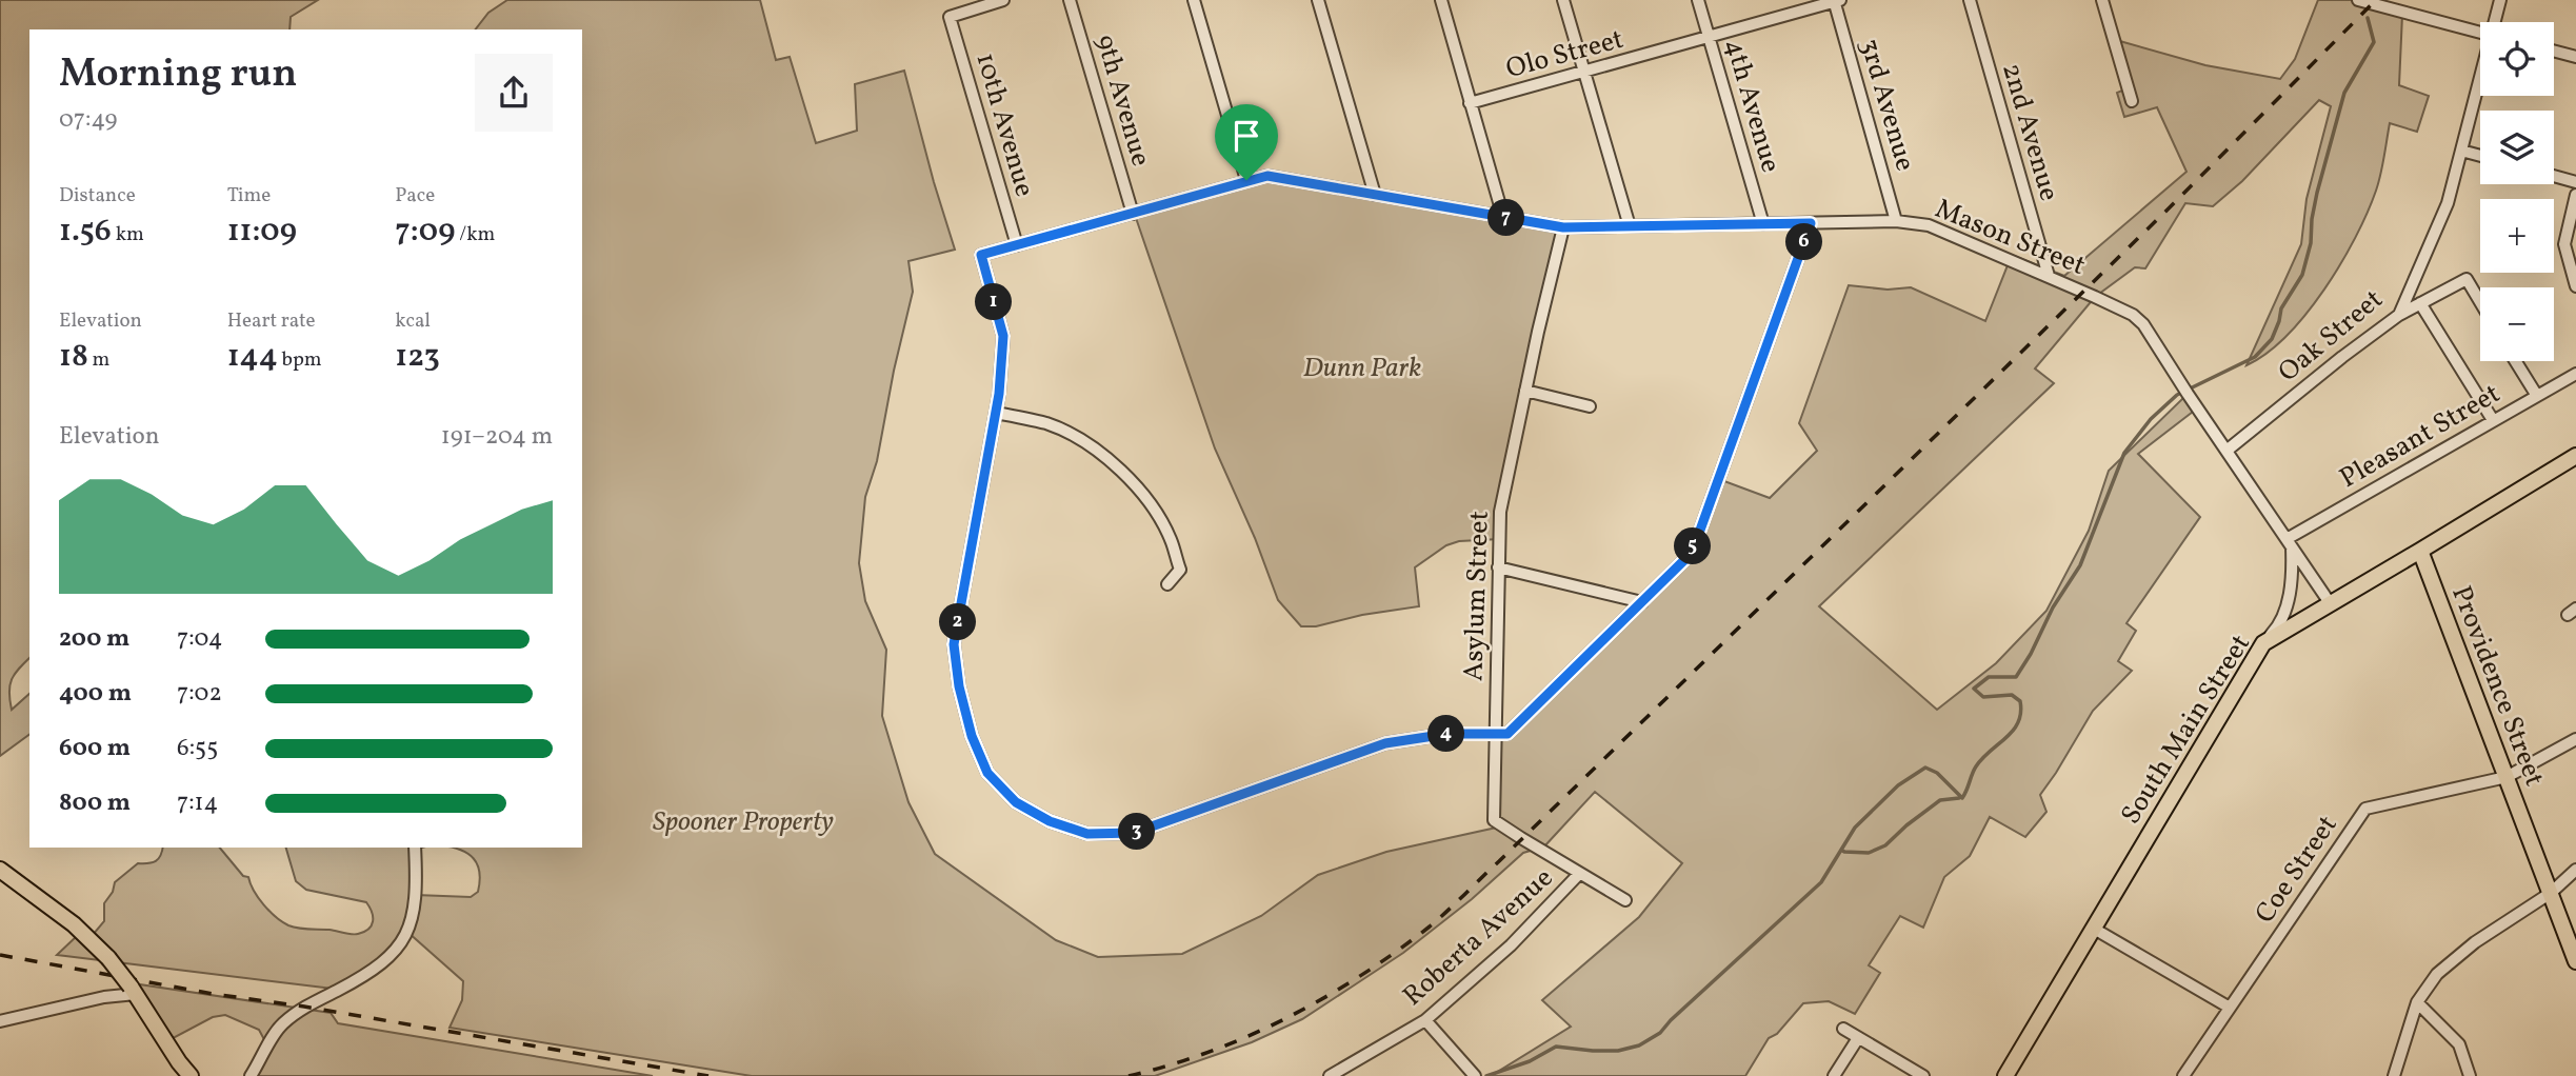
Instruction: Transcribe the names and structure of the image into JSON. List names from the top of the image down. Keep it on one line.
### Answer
{"streets":{"main road":["Providence Street","South Main Street"],"street":["Olo Street","9th Avenue","3rd Avenue","4th Avenue","10th Avenue","2nd Avenue","Mason Street","Oak Street","Pleasant Street","Asylum Street","Coe Street","Roberta Avenue"]},"crossings":[["Olo Street","3rd Avenue"],["Olo Street","4th Avenue"],["9th Avenue","Mason Street"],["3rd Avenue","Mason Street"],["4th Avenue","Mason Street"],["10th Avenue","Mason Street"],["2nd Avenue","Mason Street"],["Mason Street","Oak Street"],["Mason Street","Pleasant Street"],["Mason Street","Asylum Street"],["Mason Street","South Main Street"],["Asylum Street","Roberta Avenue"],["Providence Street","South Main Street"],["Providence Street","Coe Street"]],"parks":["Dunn Park","Spooner Property"],"page":{"map_buttons":["+","−"],"heading":["Morning run","07:49"],"stats":[["Distance","1.56 km"],["Time","11:09"],["Pace","7:09 /km"],["Elevation","18 m"],["Heart rate","144 bpm"],["kcal","123"]],"pins":["7","6","1","5","2","4","3"],"chart":["Elevation","191–204 m"],"list":[{"name":"200 m","note":"7:04"},{"name":"400 m","note":"7:02"},{"name":"600 m","note":"6:55"},{"name":"800 m","note":"7:14"}]}}
